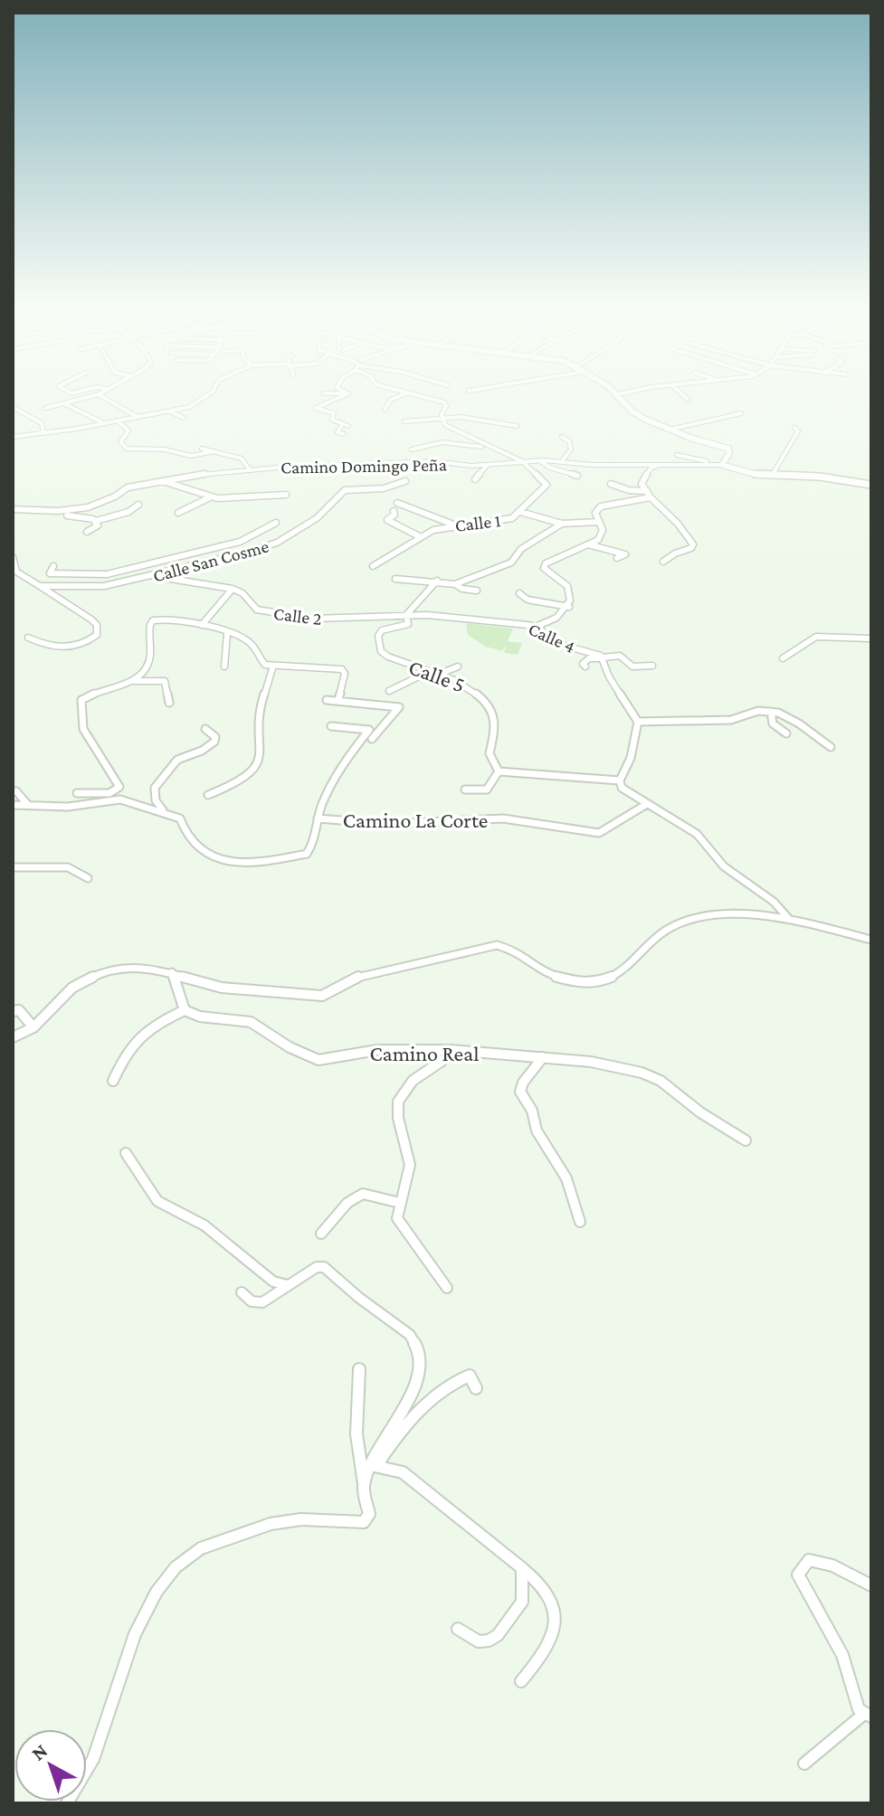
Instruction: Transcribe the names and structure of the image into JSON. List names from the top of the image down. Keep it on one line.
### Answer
{"streets":{"street":["Camino Domingo Peña","Calle 1","Calle San Cosme","Calle 2","Calle 4","Calle 5","Camino La Corte","Camino Real"]},"crossings":[["Camino Domingo Peña","Calle 1"],["Calle San Cosme","Calle 2"],["Calle 2","Calle 4"],["Calle 2","Calle 5"],["Calle 4","Calle 5"]],"north":"top left"}
